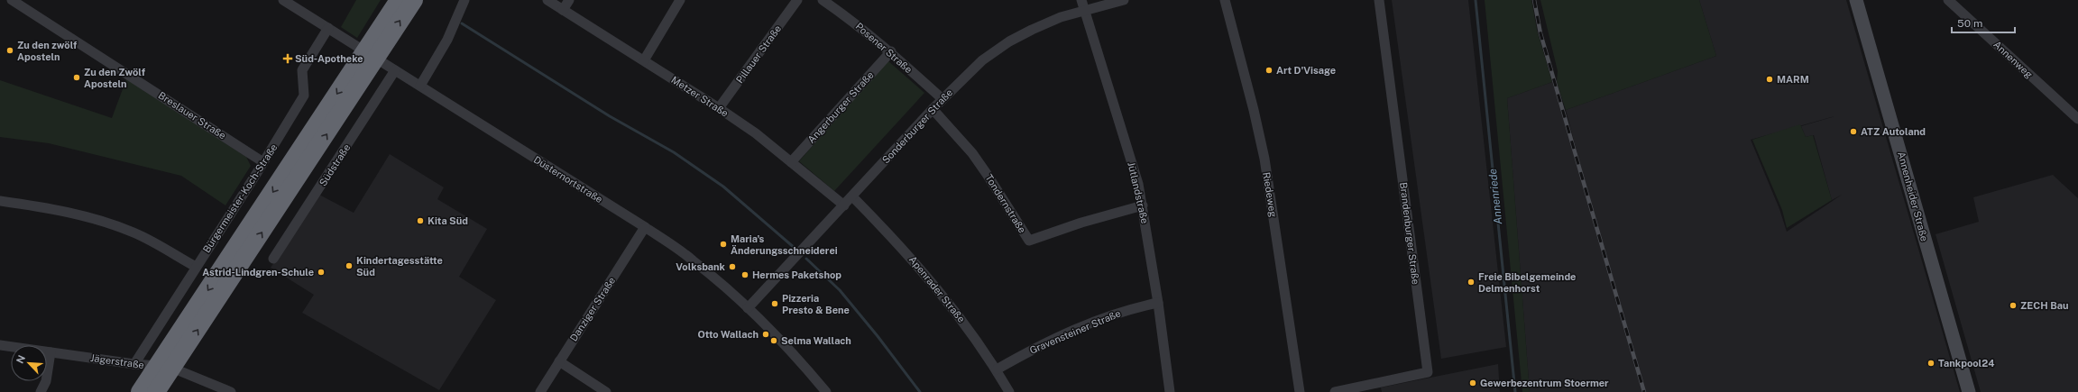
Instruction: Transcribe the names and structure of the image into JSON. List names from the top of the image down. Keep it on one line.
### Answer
{"streets":{"street":["Posener Straße","Pillauer Straße","Annenweg","Metzer Straße","Angerburger Straße","Breslauer Straße","Sonderburger Straße","Südstraße","Düsternortstraße","Jütlandstraße","Riedeweg","Annenheider Straße","Bürgermeister-Koch-Straße","Tondernstraße","Brandenburger Straße","Apenrader Straße","Danziger Straße","Gravensteiner Straße","Jägerstraße"]},"crossings":[["Posener Straße","Angerburger Straße"],["Posener Straße","Sonderburger Straße"],["Pillauer Straße","Metzer Straße"],["Metzer Straße","Angerburger Straße"],["Metzer Straße","Sonderburger Straße"],["Breslauer Straße","Bürgermeister-Koch-Straße"],["Sonderburger Straße","Düsternortstraße"],["Sonderburger Straße","Jütlandstraße"],["Sonderburger Straße","Tondernstraße"],["Sonderburger Straße","Apenrader Straße"],["Südstraße","Düsternortstraße"],["Düsternortstraße","Bürgermeister-Koch-Straße"],["Düsternortstraße","Danziger Straße"],["Jütlandstraße","Tondernstraße"],["Jütlandstraße","Gravensteiner Straße"],["Bürgermeister-Koch-Straße","Jägerstraße"],["Apenrader Straße","Gravensteiner Straße"]],"water":["Annenriede"],"places":{"other":["Zu den zwölf Aposteln","Art D'Visage","Zu den Zwölf Aposteln","MARM","ATZ Autoland","Kita Süd","Maria's Änderungsschneiderei","Kindertagesstätte Süd","Volksbank","Astrid-Lindgren-Schule","Hermes Paketshop","Freie Bibelgemeinde Delmenhorst","Pizzeria Presto & Bene","ZECH Bau","Otto Wallach","Selma Wallach","Tankpool24","Gewerbezentrum Stoermer"],"health":["Süd-Apotheke"]},"scale_bar":"50 m","north":"top left"}
